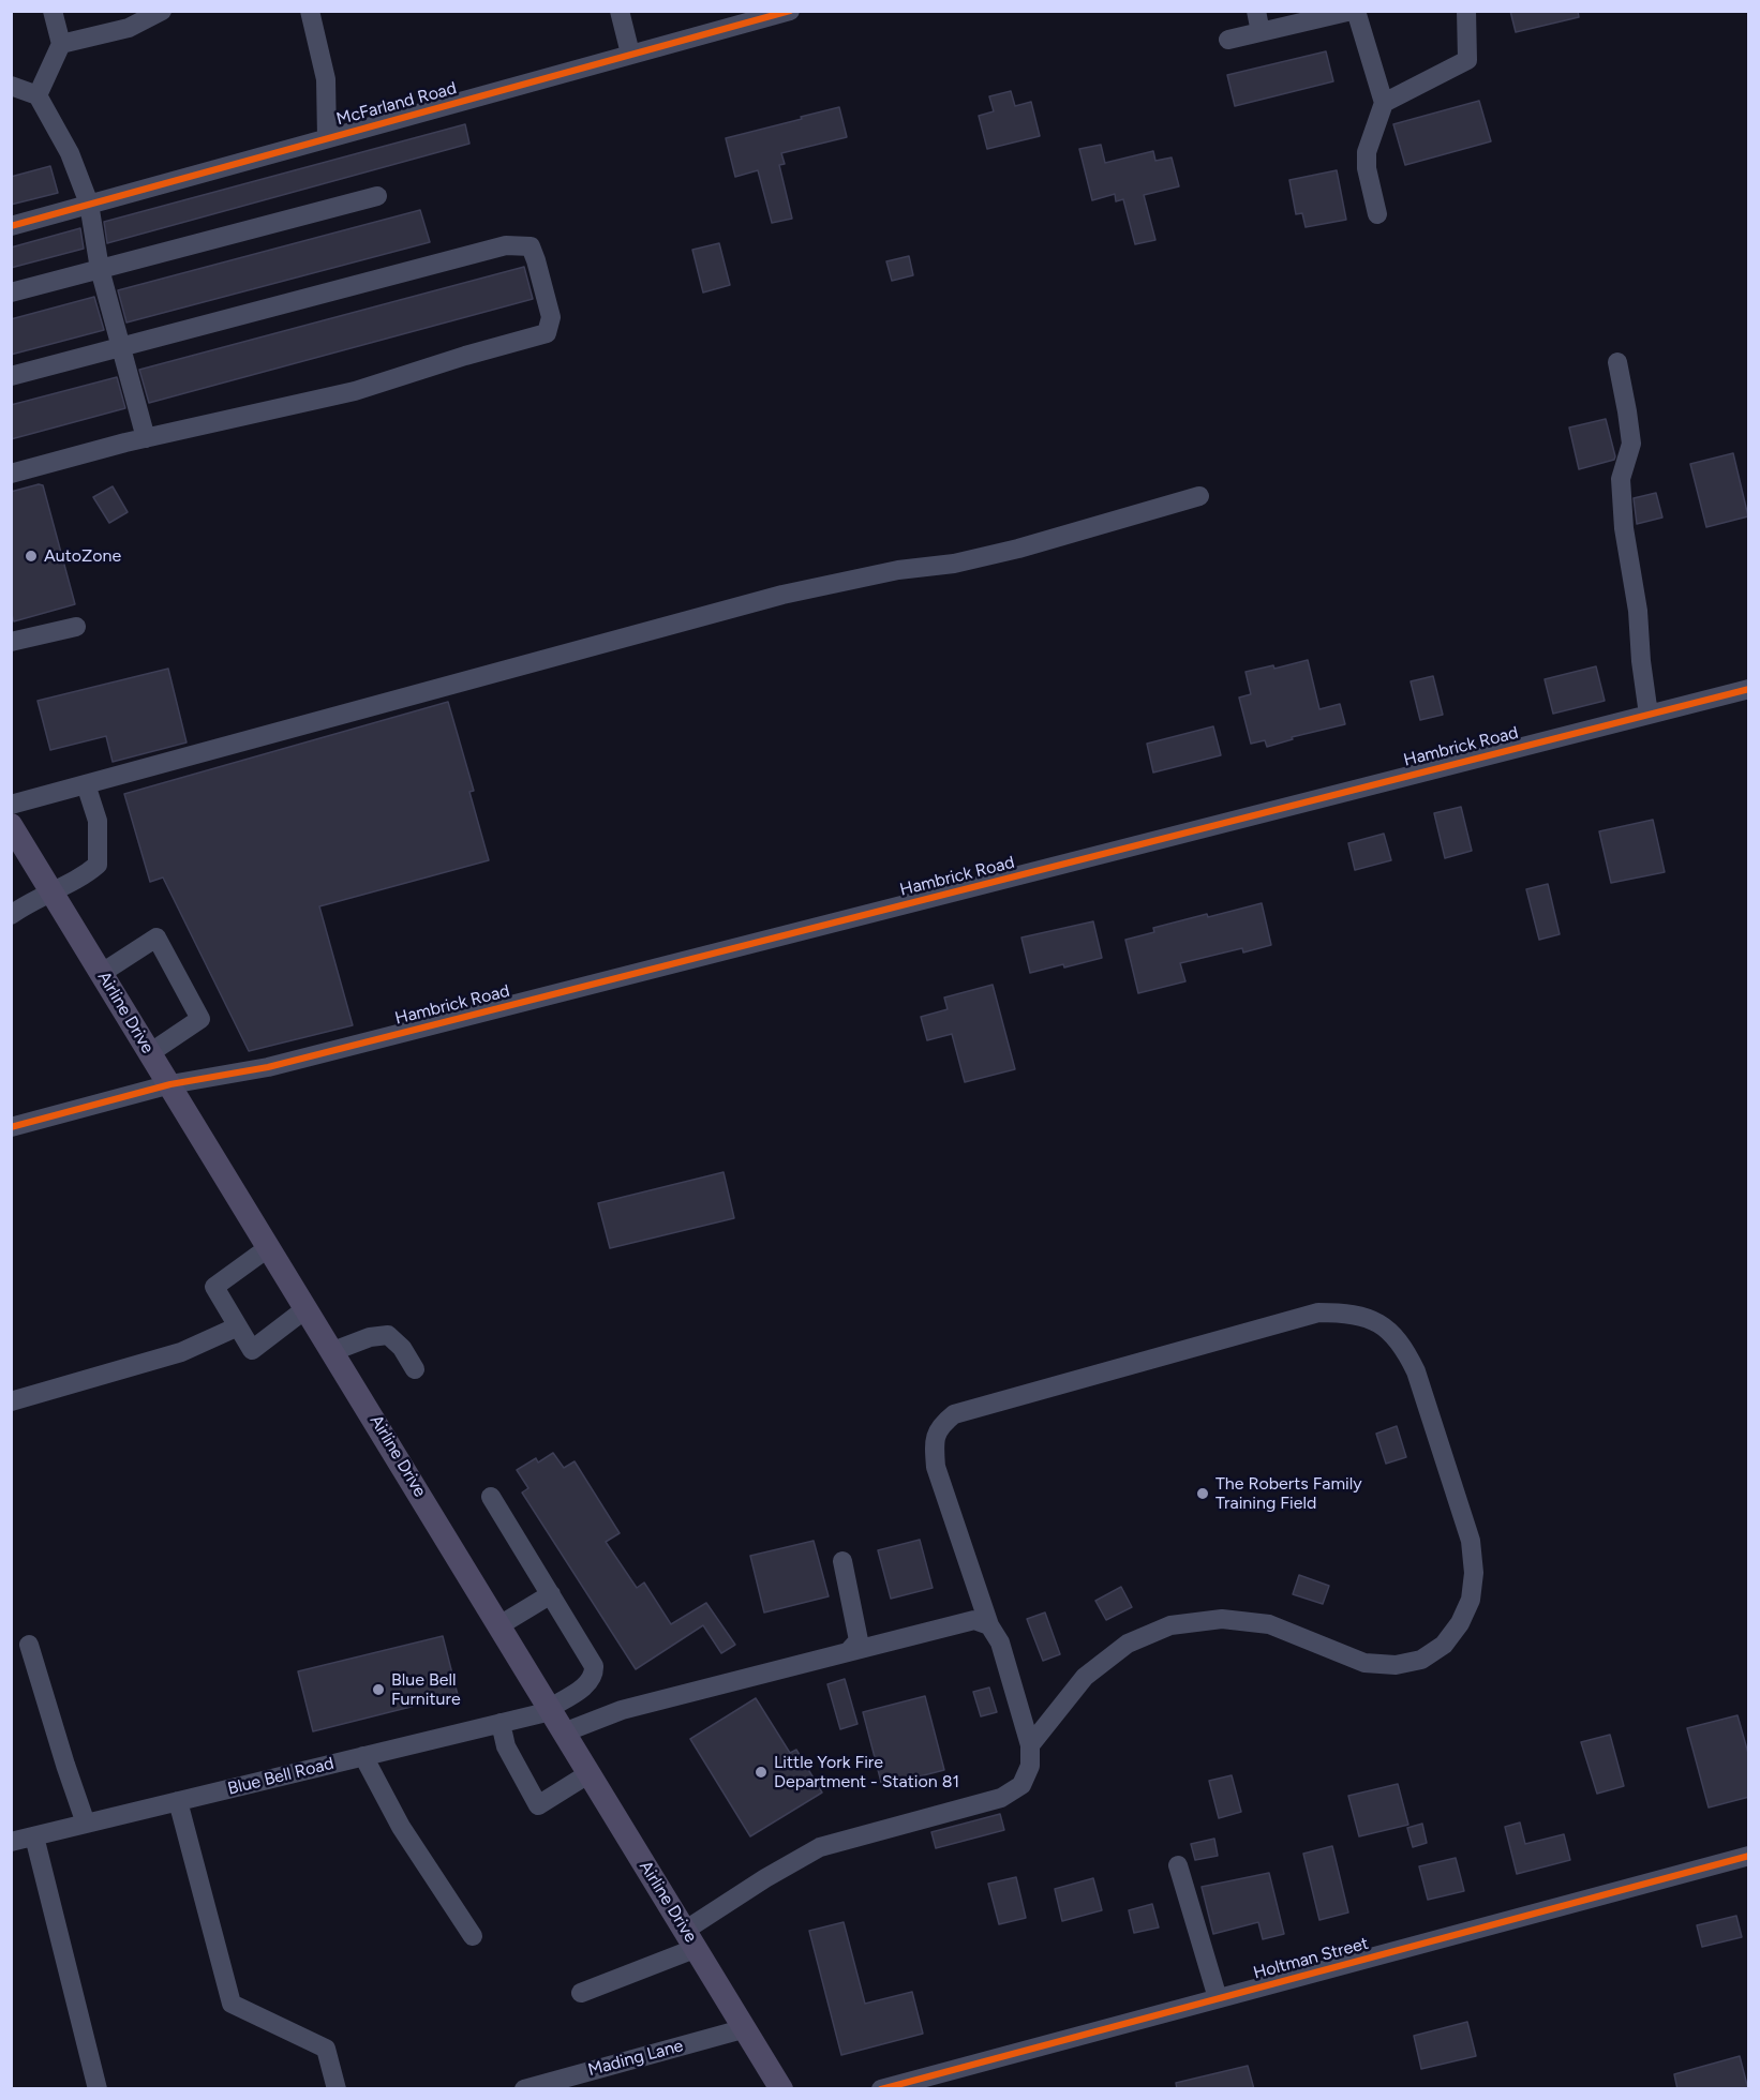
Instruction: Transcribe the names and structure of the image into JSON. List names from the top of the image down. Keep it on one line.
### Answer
{"streets":{"main road":["Airline Drive"],"street":["McFarland Road","Hambrick Road","Blue Bell Road","Holtman Street","Mading Lane"]},"crossings":[["Hambrick Road","Airline Drive"],["Airline Drive","Blue Bell Road"],["Airline Drive","Mading Lane"]],"places":["AutoZone","The Roberts Family Training Field","Blue Bell Furniture","Little York Fire Department - Station 81"]}
